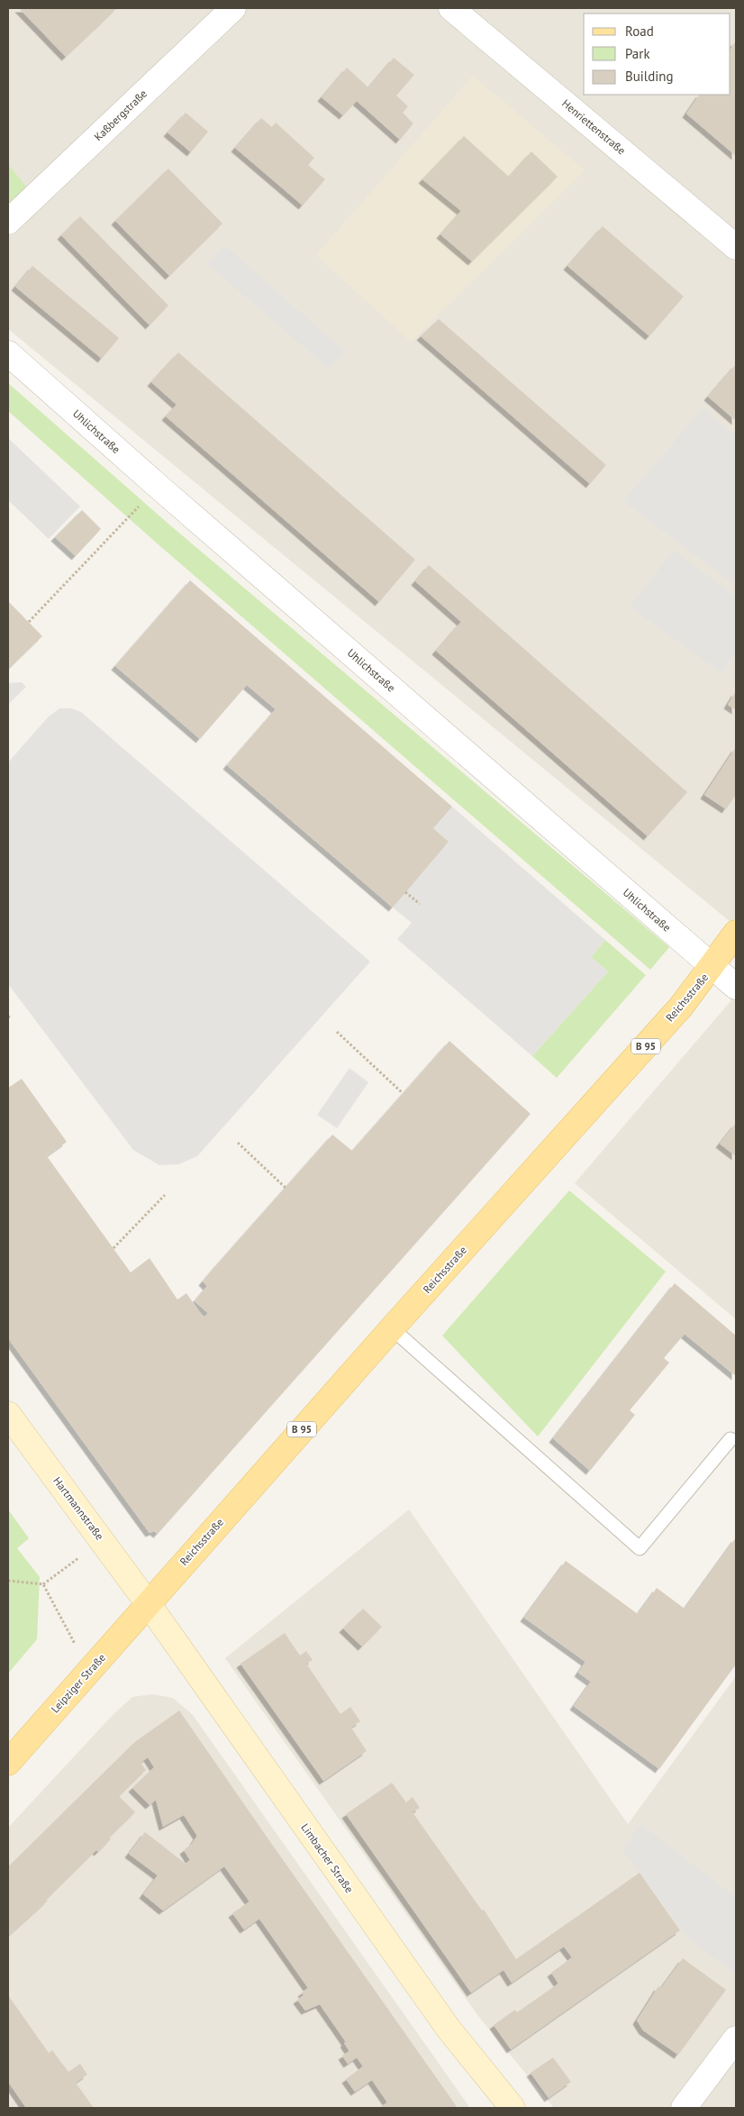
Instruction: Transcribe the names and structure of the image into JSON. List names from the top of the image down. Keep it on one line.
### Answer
{"streets":{"main road":["Reichsstraße","B 95","Hartmannstraße","Leipziger Straße","Limbacher Straße"],"street":["Kaßbergstraße","Henriettenstraße","Uhlichstraße"]},"crossings":[["Uhlichstraße","Reichsstraße"],["Reichsstraße","Hartmannstraße"],["Reichsstraße","Leipziger Straße"],["Reichsstraße","Limbacher Straße"],["Hartmannstraße","Leipziger Straße"],["Hartmannstraße","Limbacher Straße"],["Leipziger Straße","Limbacher Straße"]],"legend":["Road","Park","Building"]}
